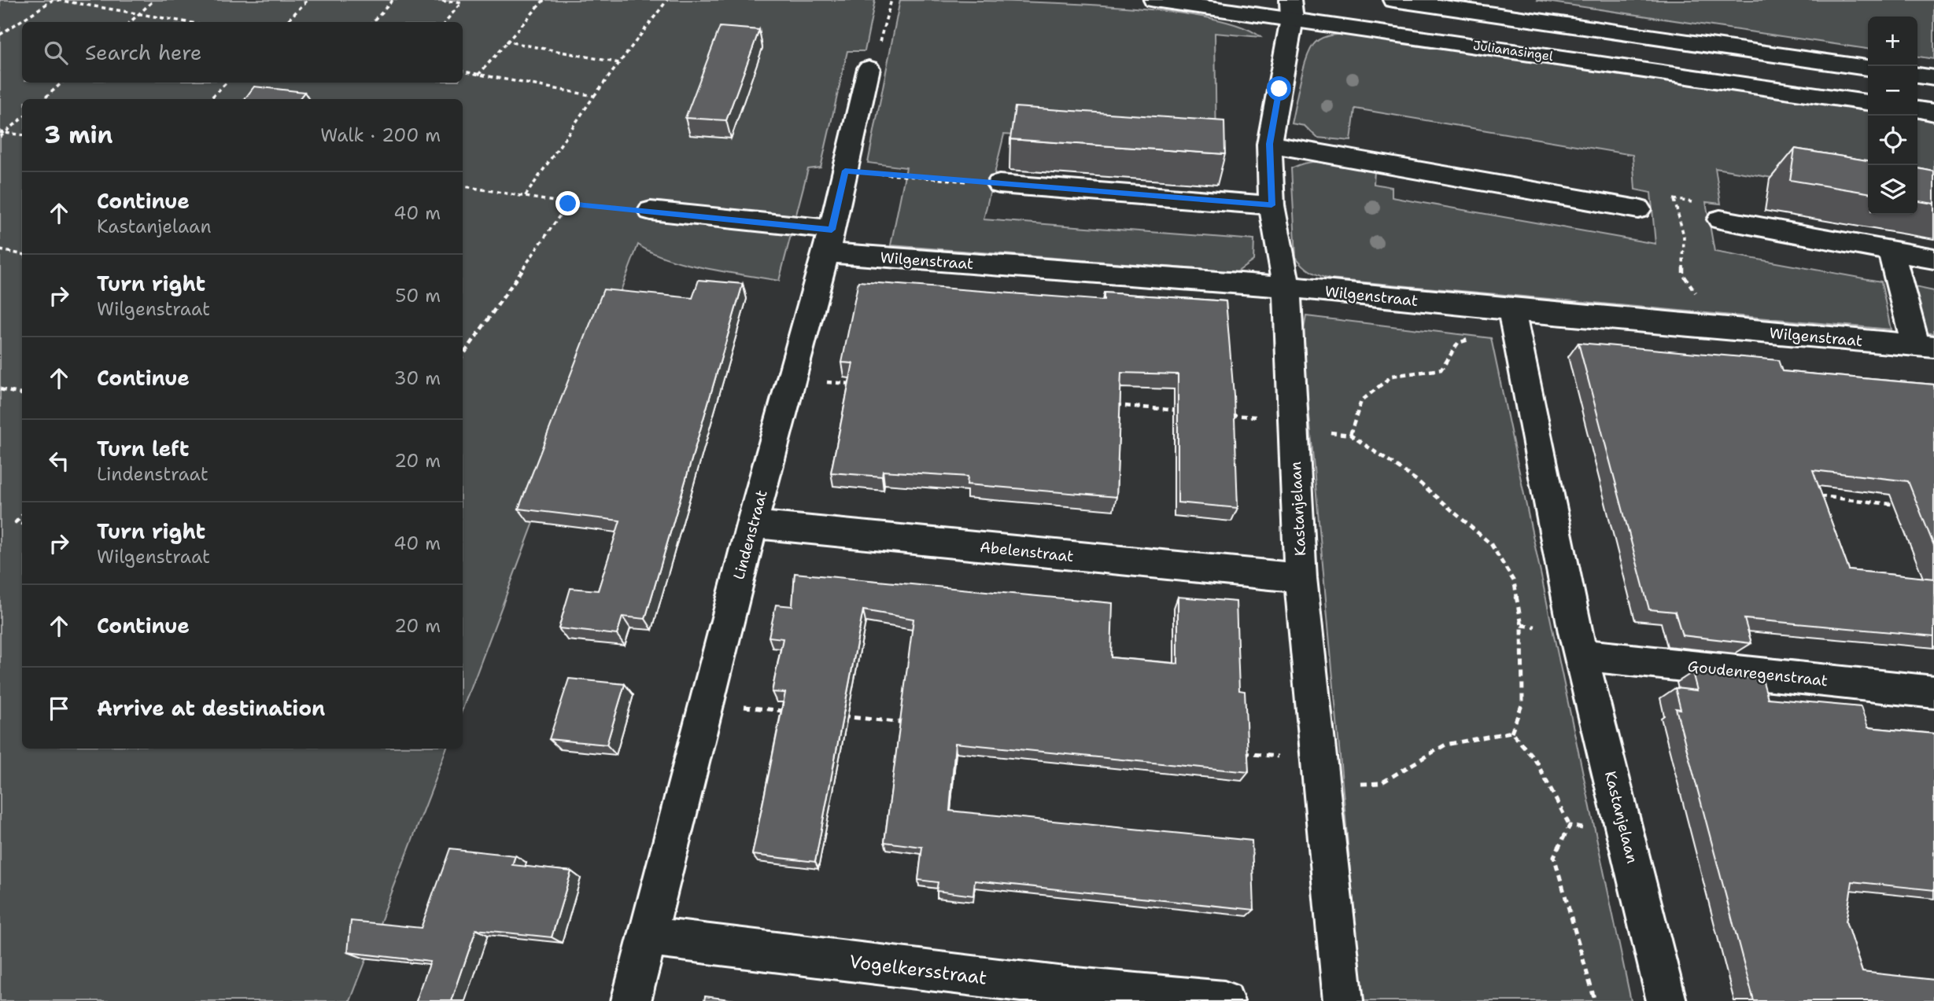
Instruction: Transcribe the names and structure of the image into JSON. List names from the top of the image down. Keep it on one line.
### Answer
{"streets":{"street":["Julianasingel","Wilgenstraat","Kastanjelaan","Lindenstraat","Abelenstraat","Goudenregenstraat","Vogelkersstraat"]},"crossings":[["Julianasingel","Kastanjelaan"],["Wilgenstraat","Kastanjelaan"],["Wilgenstraat","Lindenstraat"],["Kastanjelaan","Abelenstraat"],["Kastanjelaan","Goudenregenstraat"],["Lindenstraat","Abelenstraat"],["Lindenstraat","Vogelkersstraat"]],"page":{"map_buttons":["+","−"],"search":"Search here","heading":["3 min","Walk · 200 m"],"list":[["Continue","Kastanjelaan","40 m"],["Turn right","Wilgenstraat","50 m"],["Continue","30 m"],["Turn left","Lindenstraat","20 m"],["Turn right","Wilgenstraat","40 m"],["Continue","20 m"],"Arrive at destination"]}}
